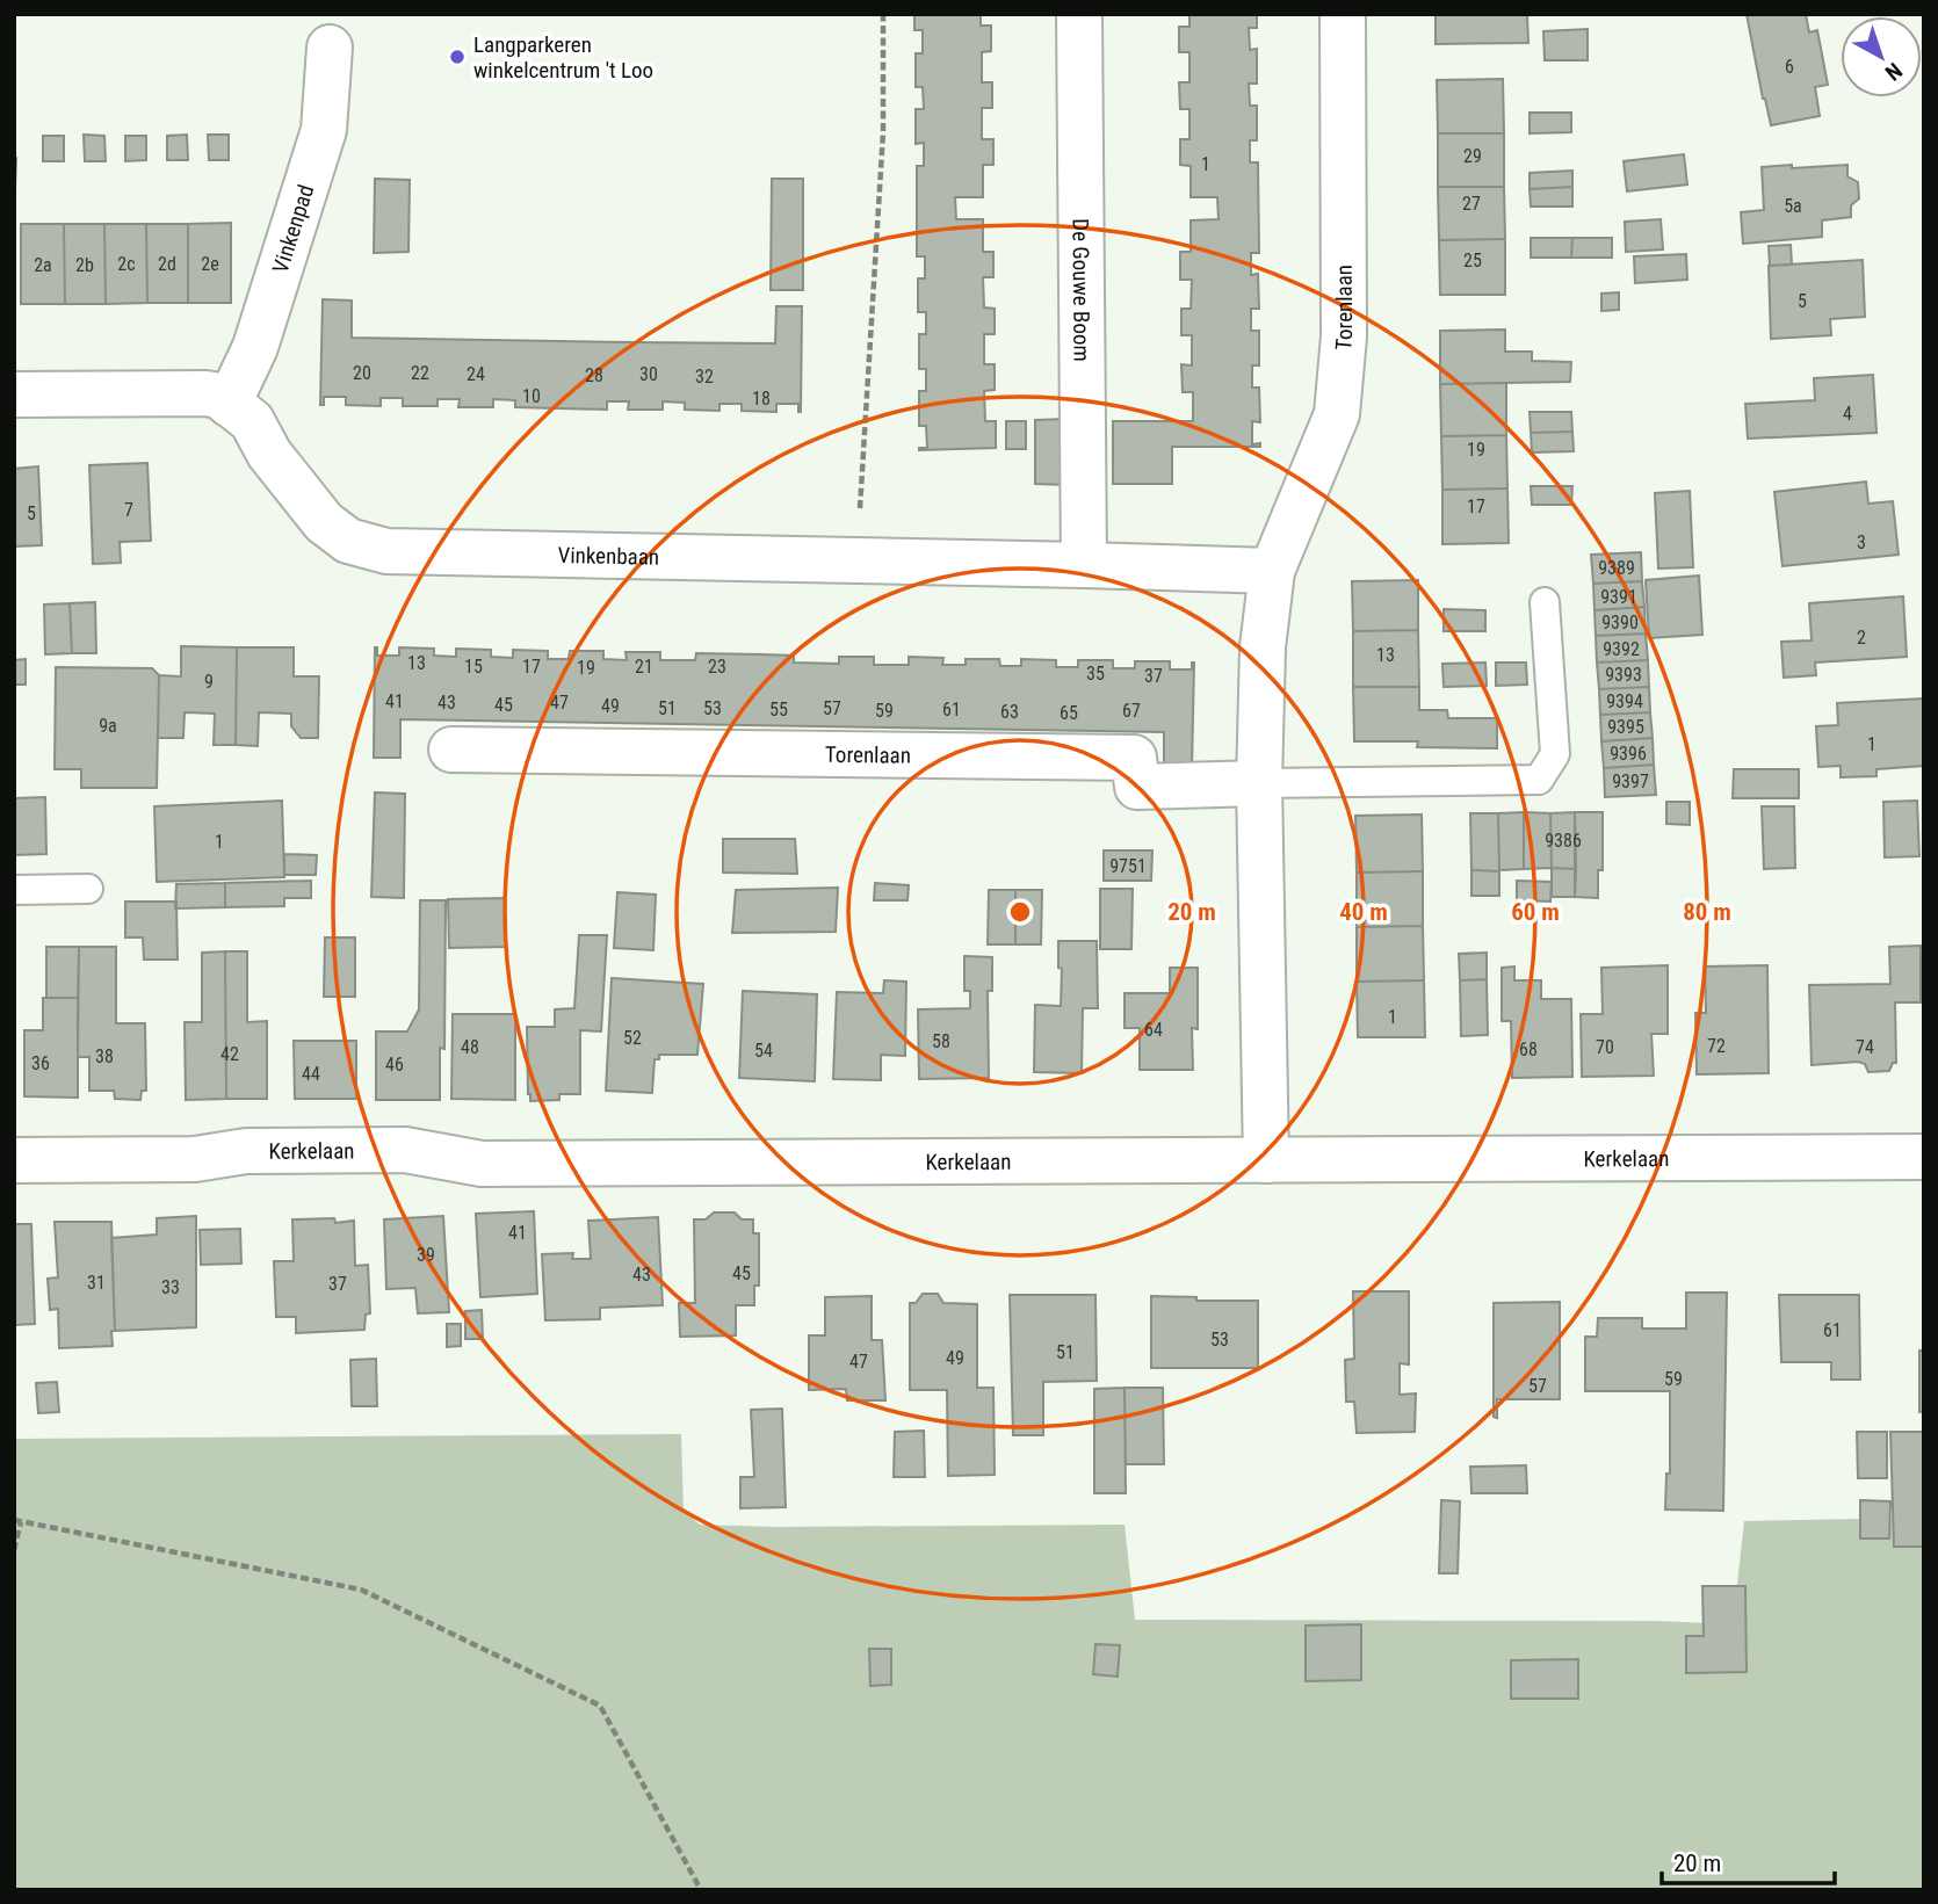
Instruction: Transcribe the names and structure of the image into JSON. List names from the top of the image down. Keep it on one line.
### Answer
{"streets":{"street":["Vinkenpad","De Gouwe Boom","Torenlaan","Vinkenbaan","Kerkelaan"]},"crossings":[["Vinkenpad","Vinkenbaan"],["De Gouwe Boom","Vinkenbaan"],["Torenlaan","Vinkenbaan"],["Torenlaan","Kerkelaan"]],"places":["Langparkeren winkelcentrum 't Loo"],"house_numbers":["6","29","1","27","5a","25","2c","2d","2e","2a","2b","5","20","22","24","30","28","32","10","18","4","19","17","7","5","3","9389","9391","9390","2","9392","13","13","15","17","21","23","19","35","9393","37","9","41","9394","43","47","45","49","51","53","57","55","61","59","67","63","65","9a","9395","1","9396","9397","9386","1","9751","1","64","52","58","72","48","70","74","68","54","42","38","36","46","44","41","39","45","43","31","37","33","61","53","51","49","47","59","57"],"scale_bar":"20 m","north":"bottom right","rings":["20 m","40 m","60 m","80 m"]}
